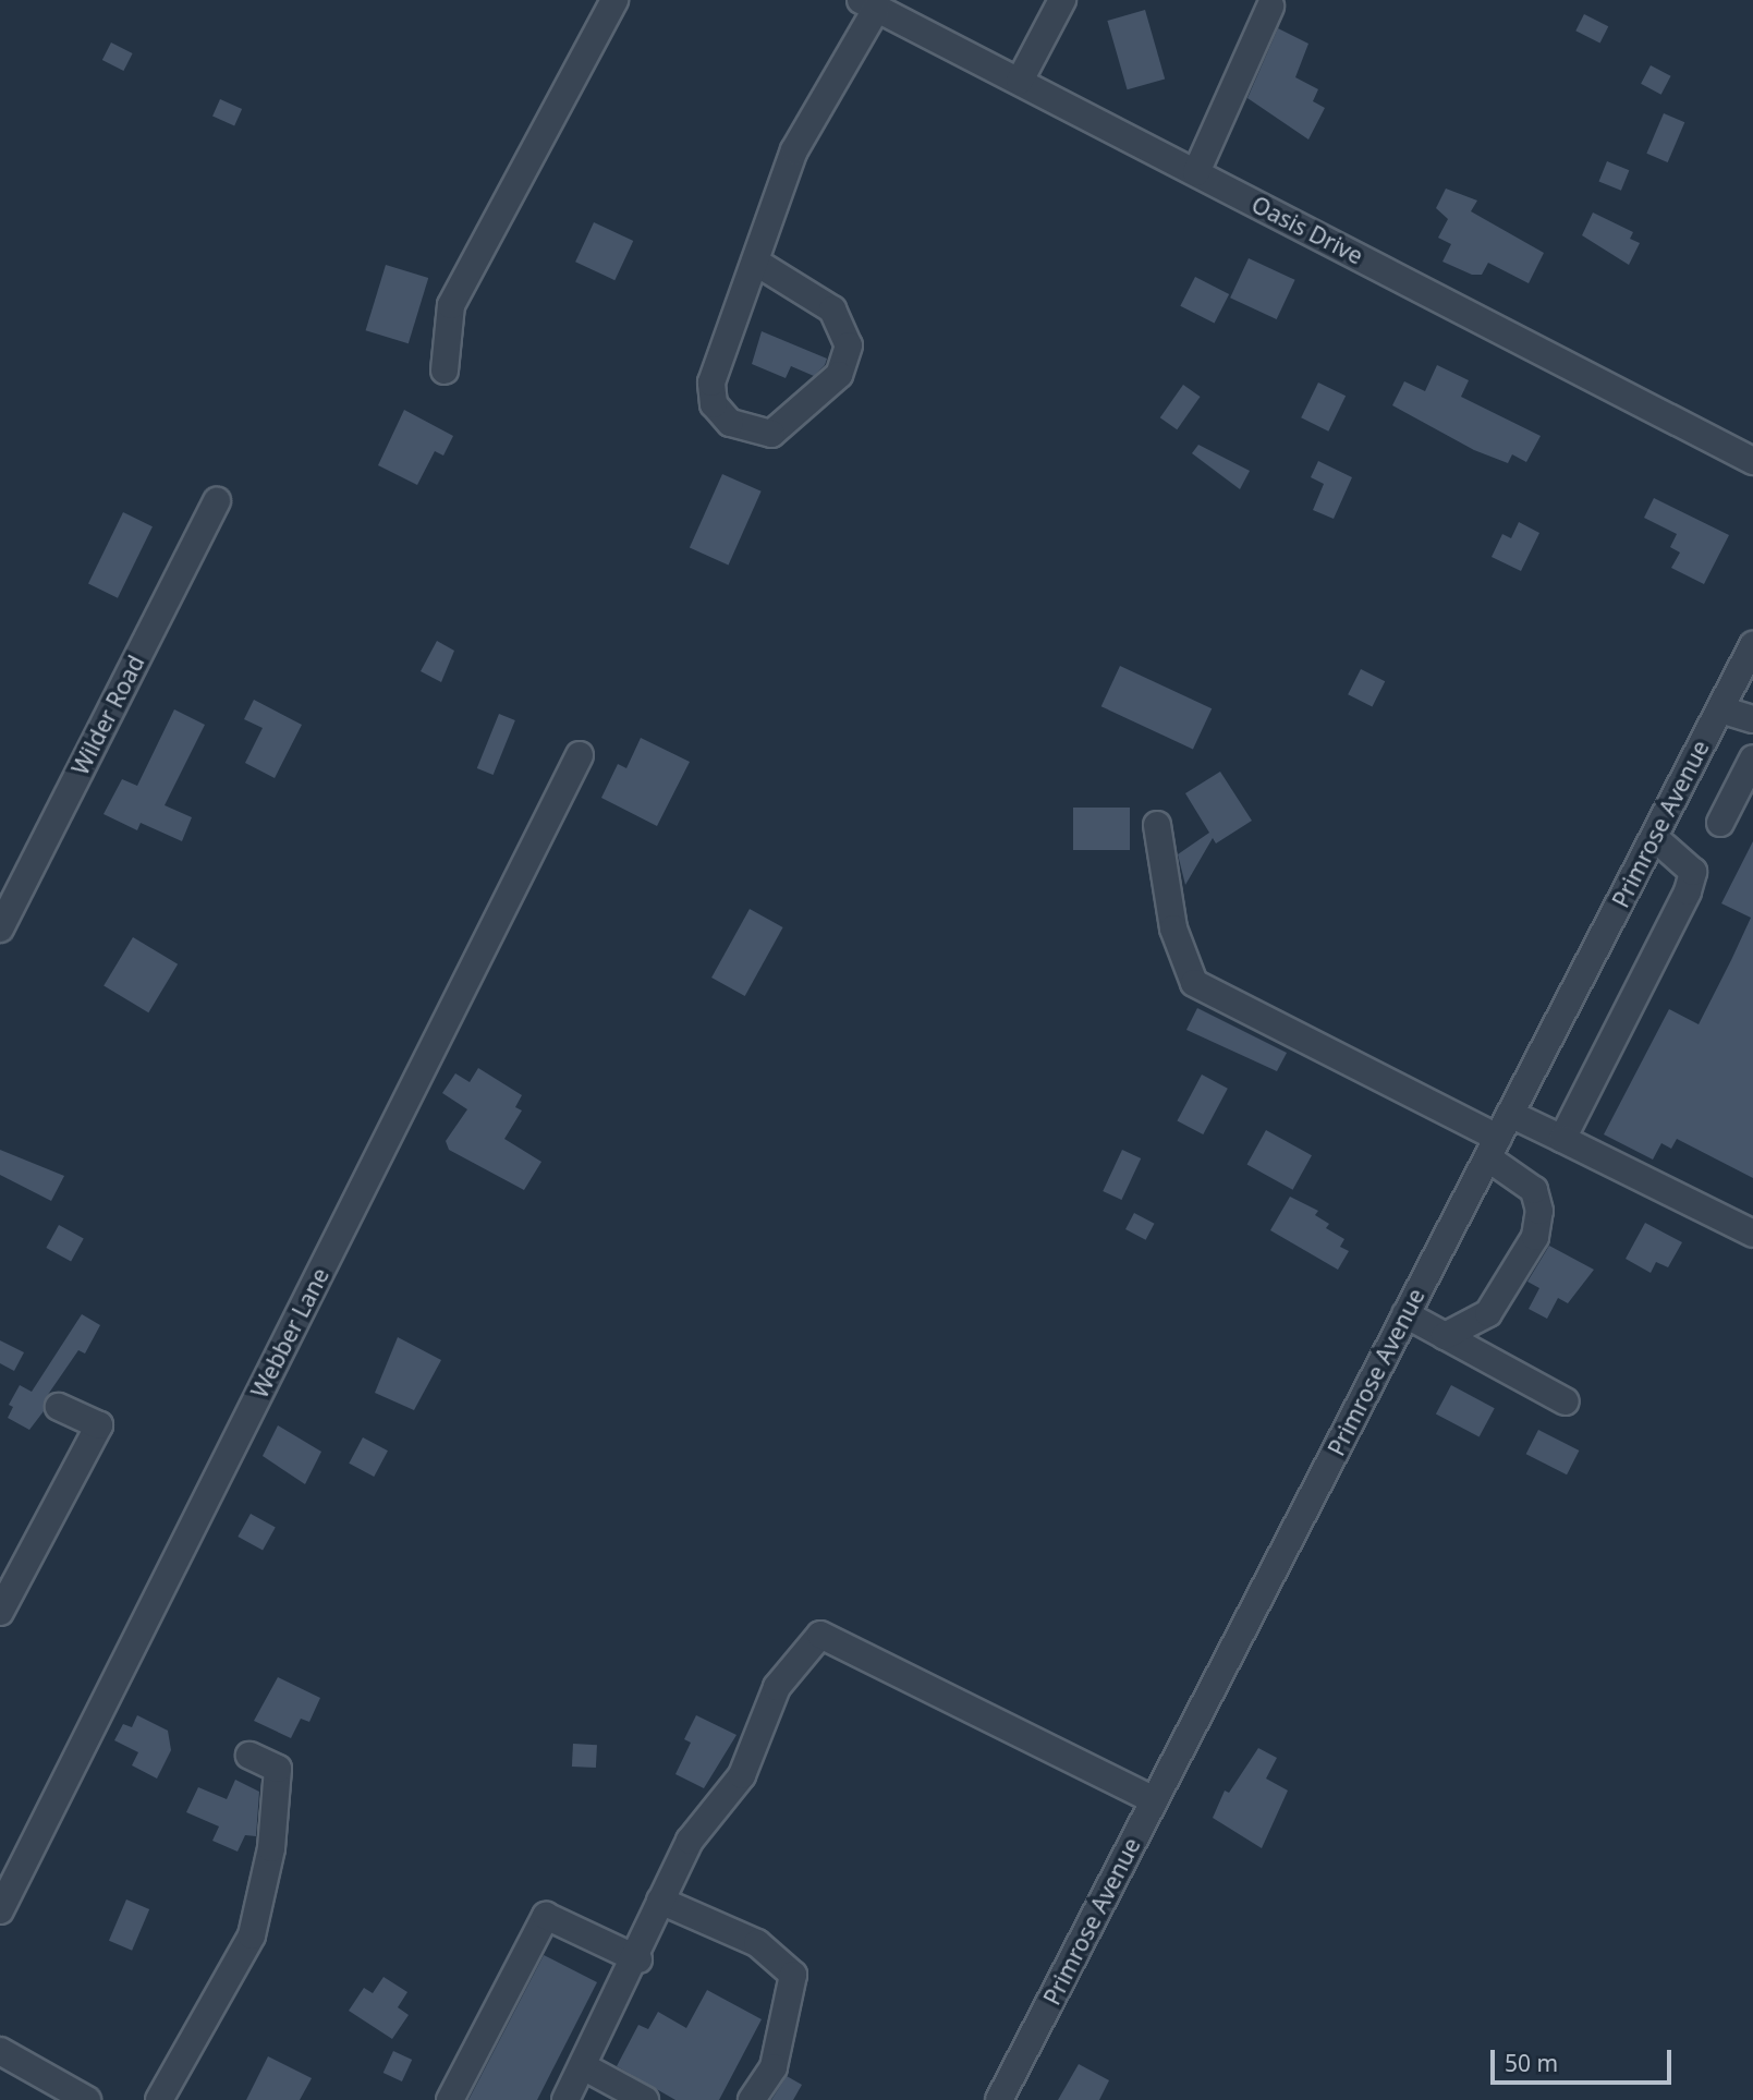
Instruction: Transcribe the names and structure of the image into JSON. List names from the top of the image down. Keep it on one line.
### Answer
{"streets":{"street":["Oasis Drive","Wilder Road","Primrose Avenue","Webber Lane"]},"scale_bar":"50 m"}
